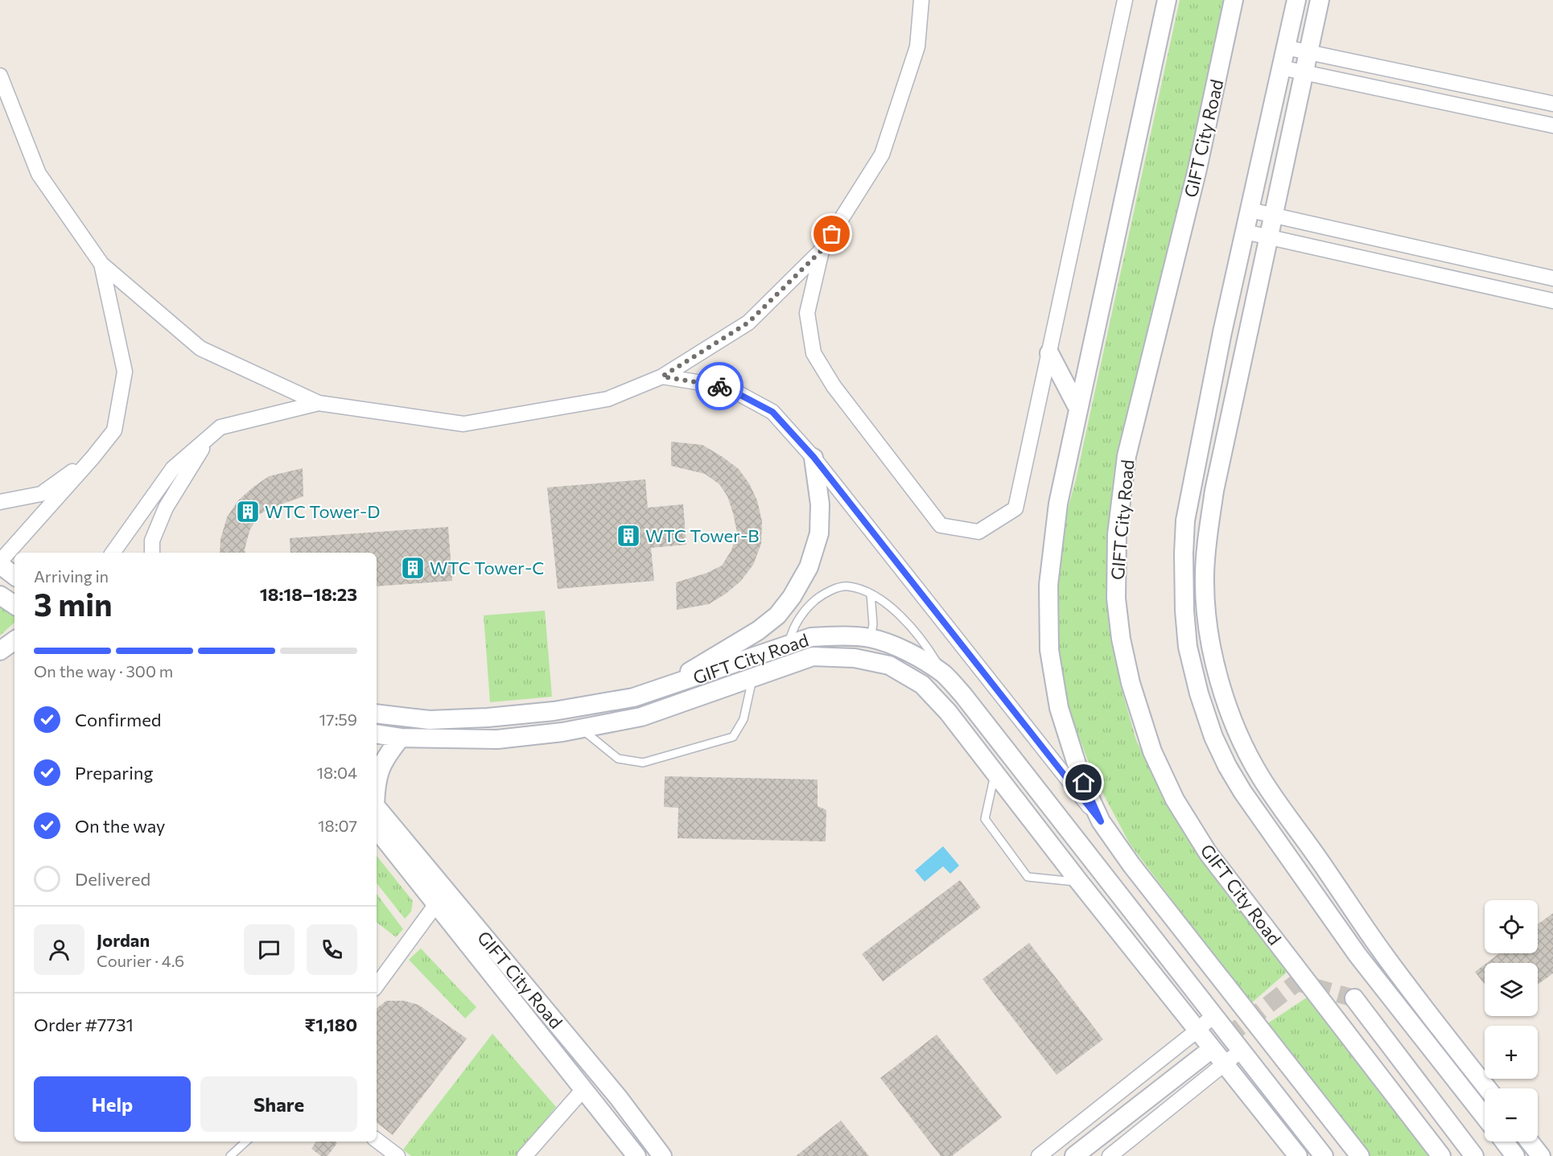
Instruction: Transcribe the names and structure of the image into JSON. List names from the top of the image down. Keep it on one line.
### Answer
{"streets":{"street":["GIFT City Road"]},"places":{"building":["WTC Tower-D","WTC Tower-B","WTC Tower-C"]},"page":{"heading":["3 min","Arriving in","18:18–18:23"],"panel":["Jordan","Courier · 4.6","Order #7731","₹1,180"],"bar":"On the way · 300 m","list":[["Confirmed","17:59"],["Preparing","18:04"],["On the way","18:07"],"Delivered"],"map_buttons":["+","−"],"buttons":["Help","Share"]}}
